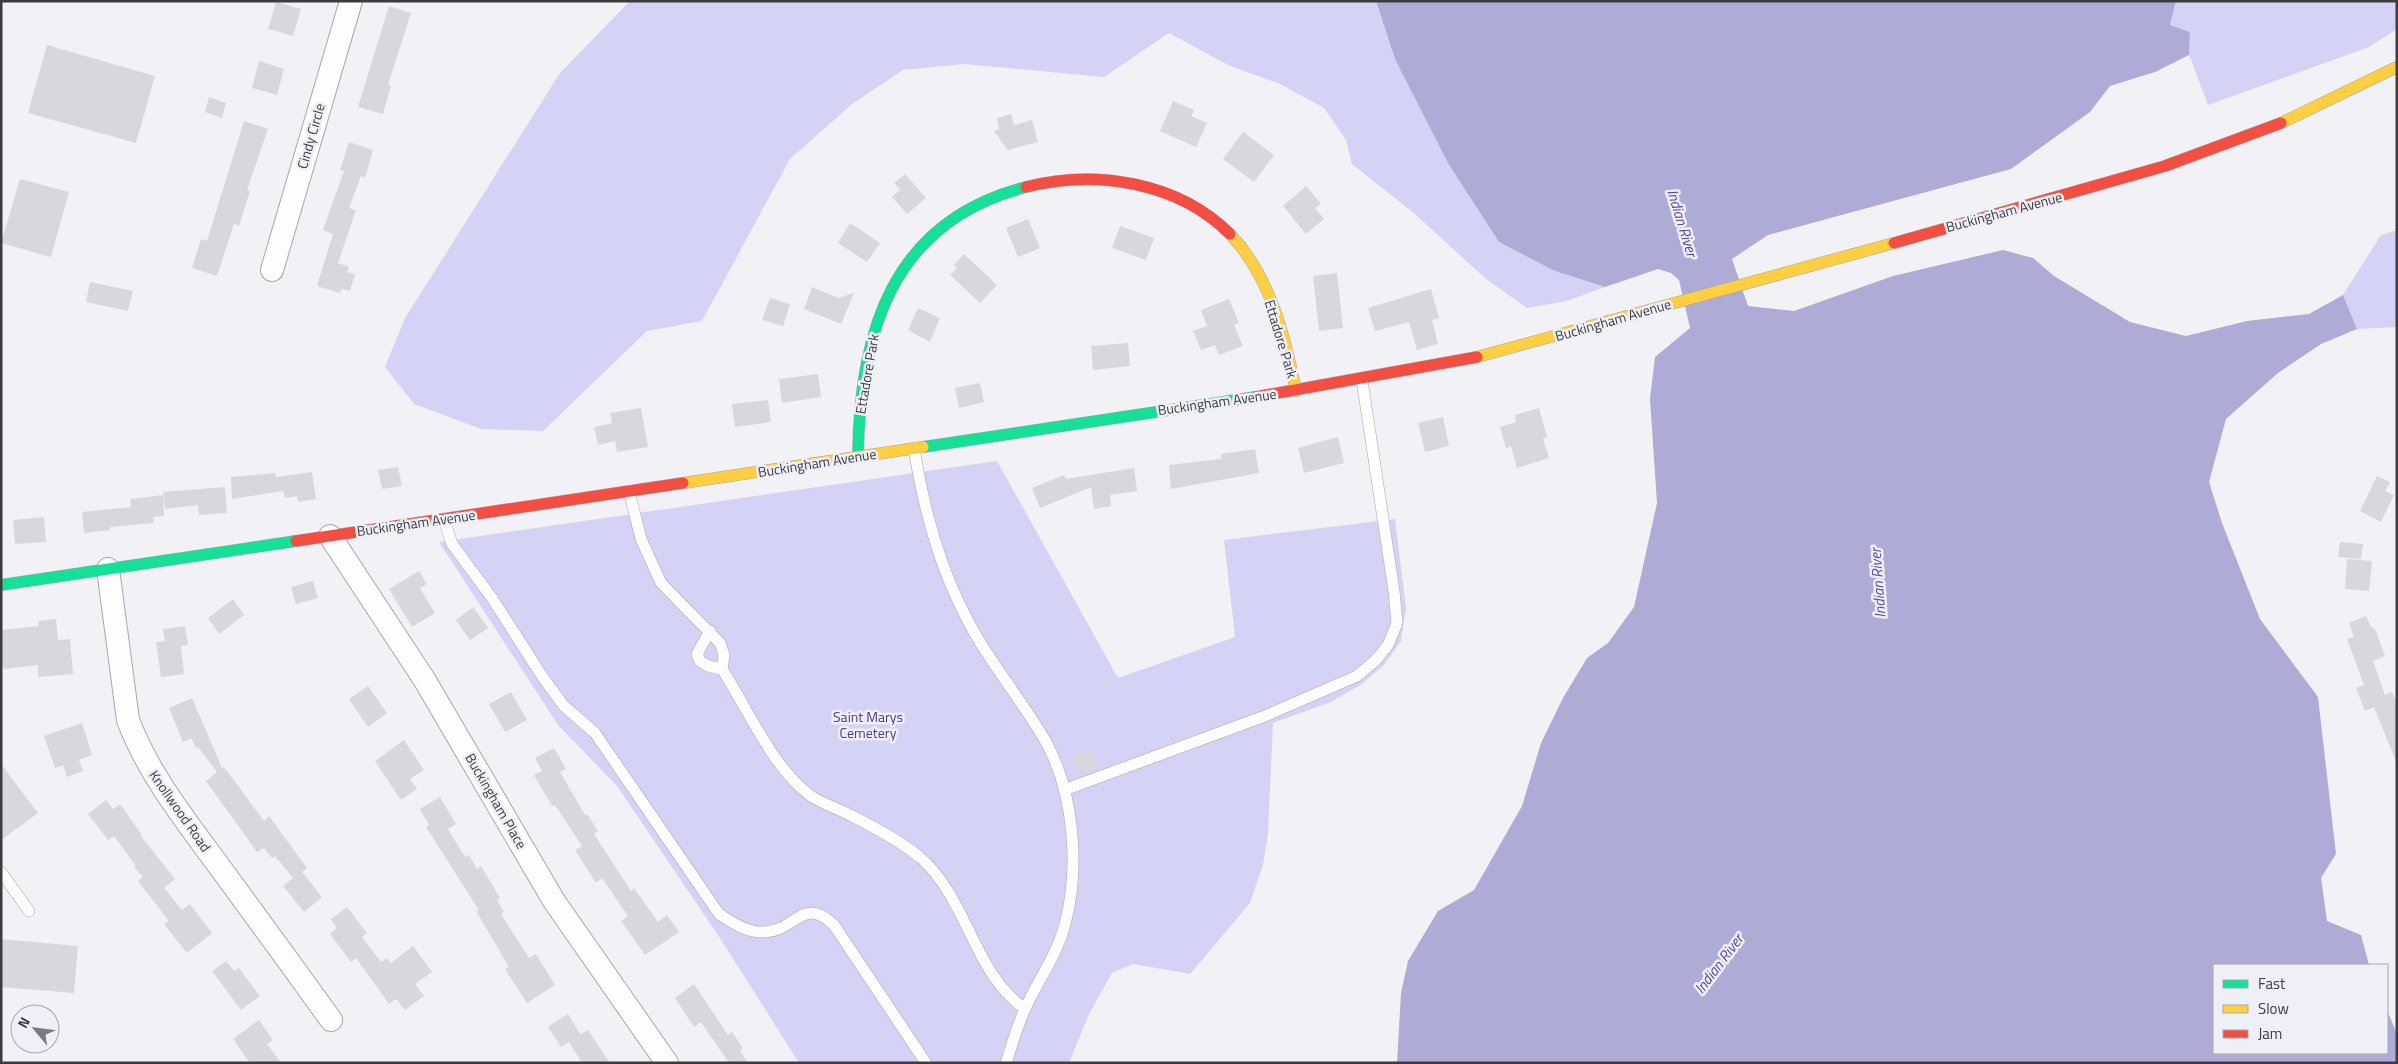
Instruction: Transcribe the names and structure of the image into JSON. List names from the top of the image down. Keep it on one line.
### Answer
{"streets":{"main road":["Buckingham Avenue","Ettadore Park"],"street":["Cindy Circle","Buckingham Place","Knollwood Road"]},"crossings":[["Buckingham Avenue","Ettadore Park"],["Buckingham Avenue","Buckingham Place"],["Buckingham Avenue","Knollwood Road"]],"water":["Indian River"],"parks":["Saint Marys Cemetery"],"legend":["Fast","Slow","Jam"],"north":"top left"}
